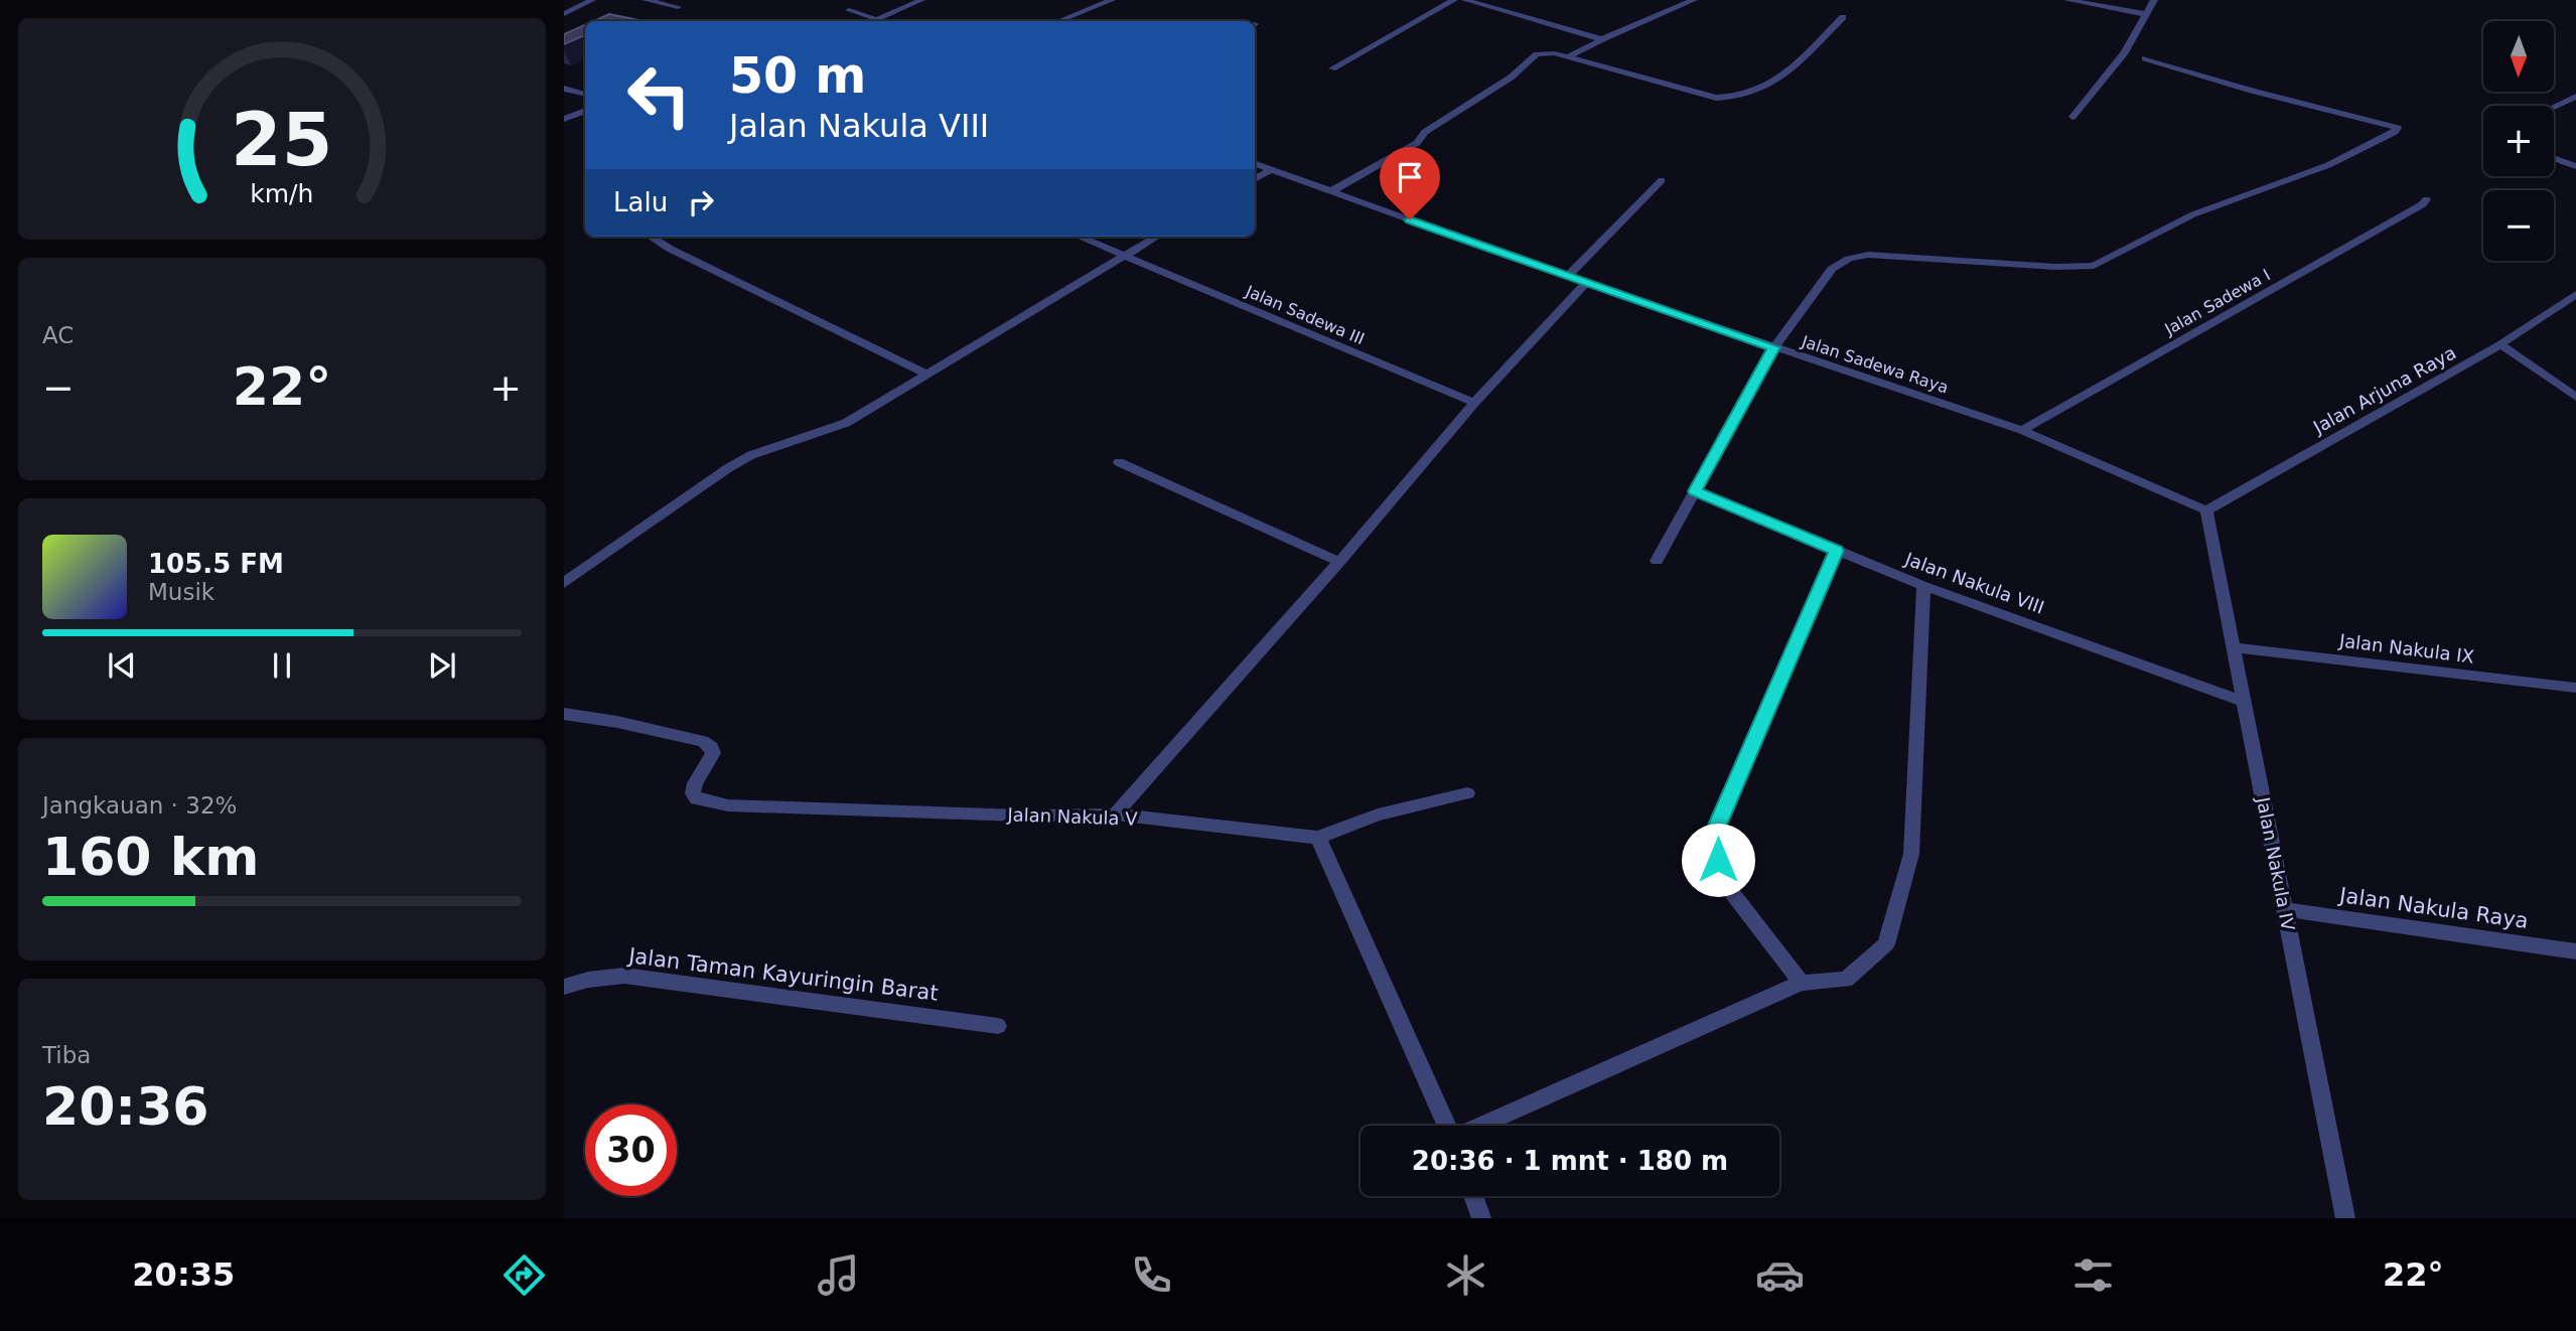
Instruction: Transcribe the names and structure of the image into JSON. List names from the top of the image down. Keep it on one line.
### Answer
{"streets":{"street":["Jalan Sadewa I","Jalan Sadewa III","Jalan Sadewa Raya","Jalan Arjuna Raya","Jalan Nakula VIII","Jalan Nakula IX","Jalan Nakula V","Jalan Nakula IV","Jalan Nakula Raya","Jalan Taman Kayuringin Barat"]},"crossings":[["Jalan Sadewa I","Jalan Sadewa Raya"],["Jalan Sadewa Raya","Jalan Arjuna Raya"],["Jalan Sadewa Raya","Jalan Nakula IV"],["Jalan Arjuna Raya","Jalan Nakula IV"],["Jalan Nakula VIII","Jalan Nakula IV"],["Jalan Nakula IX","Jalan Nakula IV"],["Jalan Nakula IV","Jalan Nakula Raya"]],"north":"bottom","page":{"map_buttons":["+","−"],"turn":["50 m","Jalan Nakula VIII"],"then":"Lalu","tile":["AC",["Jangkauan · 32%","160 km"],["Tiba","20:36"]],"heat":["−","22°","+"],"song":["105.5 FM","Musik"],"limit":"30","trip":"20:36 · 1 mnt · 180 m","tabs":["20:35","22°"],"gauge":["25","km/h"]}}
